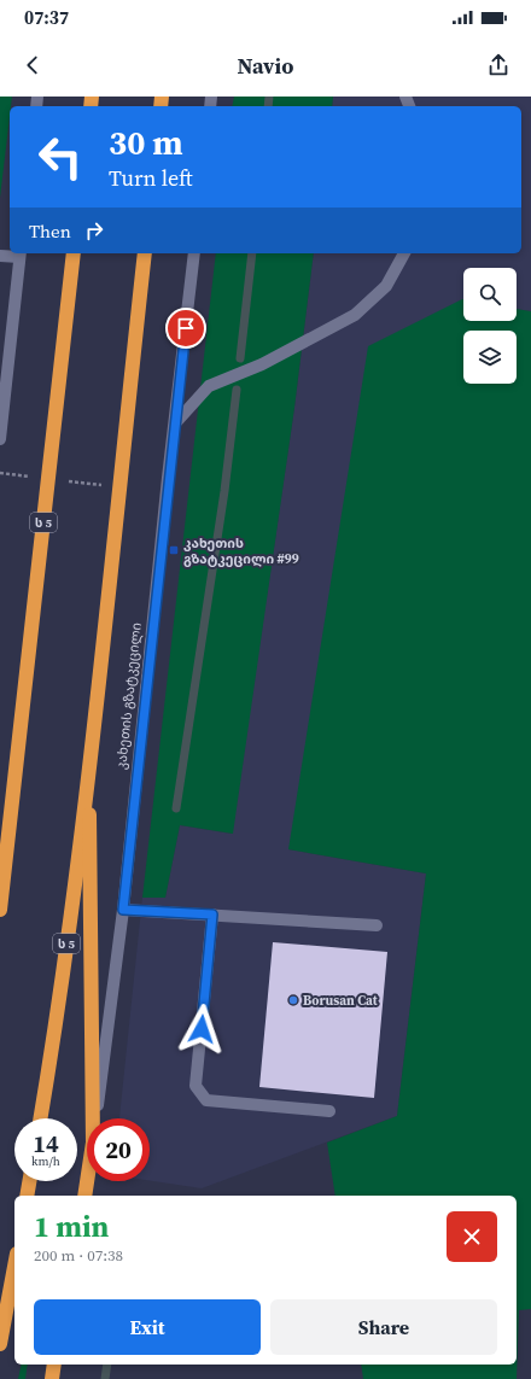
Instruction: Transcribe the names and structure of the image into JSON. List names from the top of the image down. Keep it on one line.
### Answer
{"streets":{"highway":["ს 5"],"street":["კახეთის გზატკეცილი"]},"places":{"transit":["კახეთის გზატკეცილი #99"],"other":["Borusan Cat"]},"page":{"status":"07:37","header":"Navio","turn":["30 m","Turn left"],"then":"Then","speed":"14 km/h","limit":"20","heading":["1 min","200 m · 07:38"],"buttons":["Exit","Share"]}}
